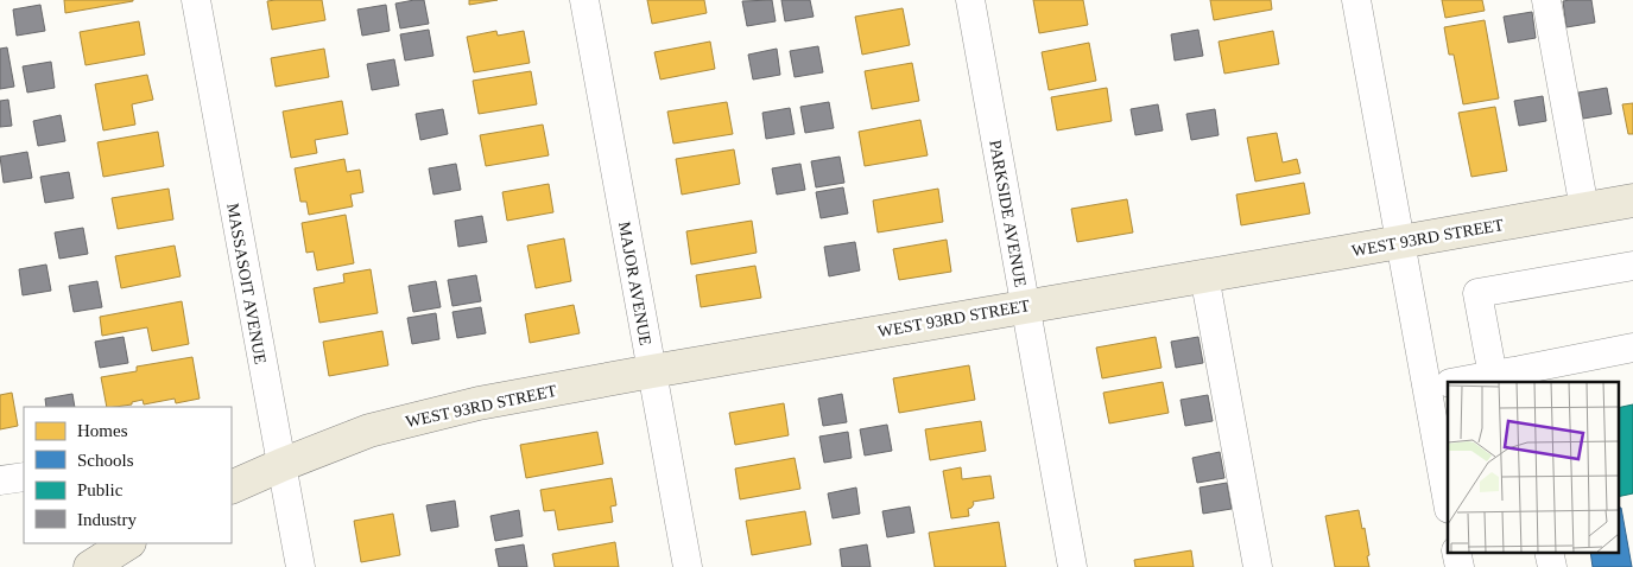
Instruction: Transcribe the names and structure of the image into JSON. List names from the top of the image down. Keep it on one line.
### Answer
{"streets":{"main road":["WEST 93RD STREET"],"street":["PARKSIDE AVENUE","MASSASOIT AVENUE","MAJOR AVENUE"]},"crossings":[["PARKSIDE AVENUE","WEST 93RD STREET"],["WEST 93RD STREET","MASSASOIT AVENUE"],["WEST 93RD STREET","MAJOR AVENUE"]],"legend":["Homes","Schools","Public","Industry"]}
